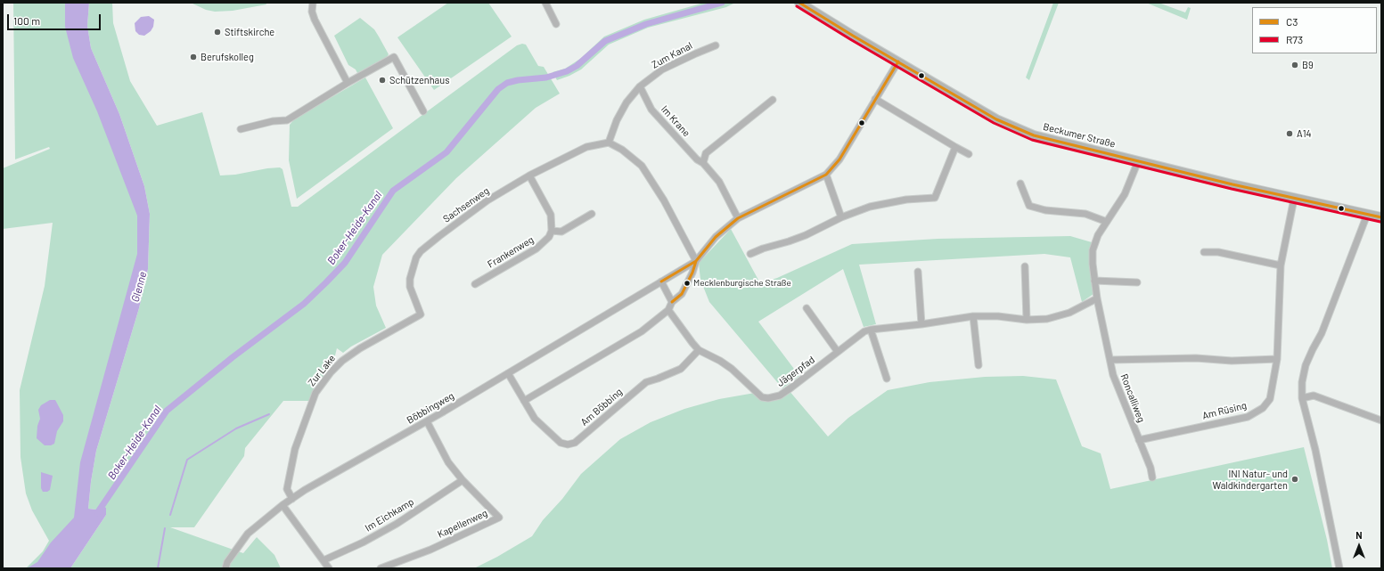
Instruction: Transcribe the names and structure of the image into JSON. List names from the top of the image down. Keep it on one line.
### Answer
{"streets":{"main road":["Beckumer Straße"],"street":["Zum Kanal","Im Krane","Sachsenweg","Frankenweg","Zur Lake","Jägerpfad","Roncalliweg","Am Böbbing","Böbbingweg","Am Rüsing","Im Eichkamp","Kapellenweg"]},"crossings":[["Zum Kanal","Im Krane"],["Zum Kanal","Sachsenweg"],["Im Krane","Böbbingweg"],["Beckumer Straße","Roncalliweg"],["Beckumer Straße","Böbbingweg"],["Beckumer Straße","Am Rüsing"],["Sachsenweg","Zur Lake"],["Zur Lake","Böbbingweg"],["Jägerpfad","Roncalliweg"],["Jägerpfad","Am Böbbing"],["Roncalliweg","Am Rüsing"],["Am Böbbing","Böbbingweg"],["Böbbingweg","Kapellenweg"],["Im Eichkamp","Kapellenweg"]],"water":["Boker-Heide-Kanal","Glenne"],"places":["Stiftskirche","Berufskolleg","B9","Schützenhaus","A14","Mecklenburgische Straße","INI Natur- und Waldkindergarten"],"lines":["transit line C3","transit line R73"],"legend":["C3","R73"],"scale_bar":"100 m","north":"top"}
